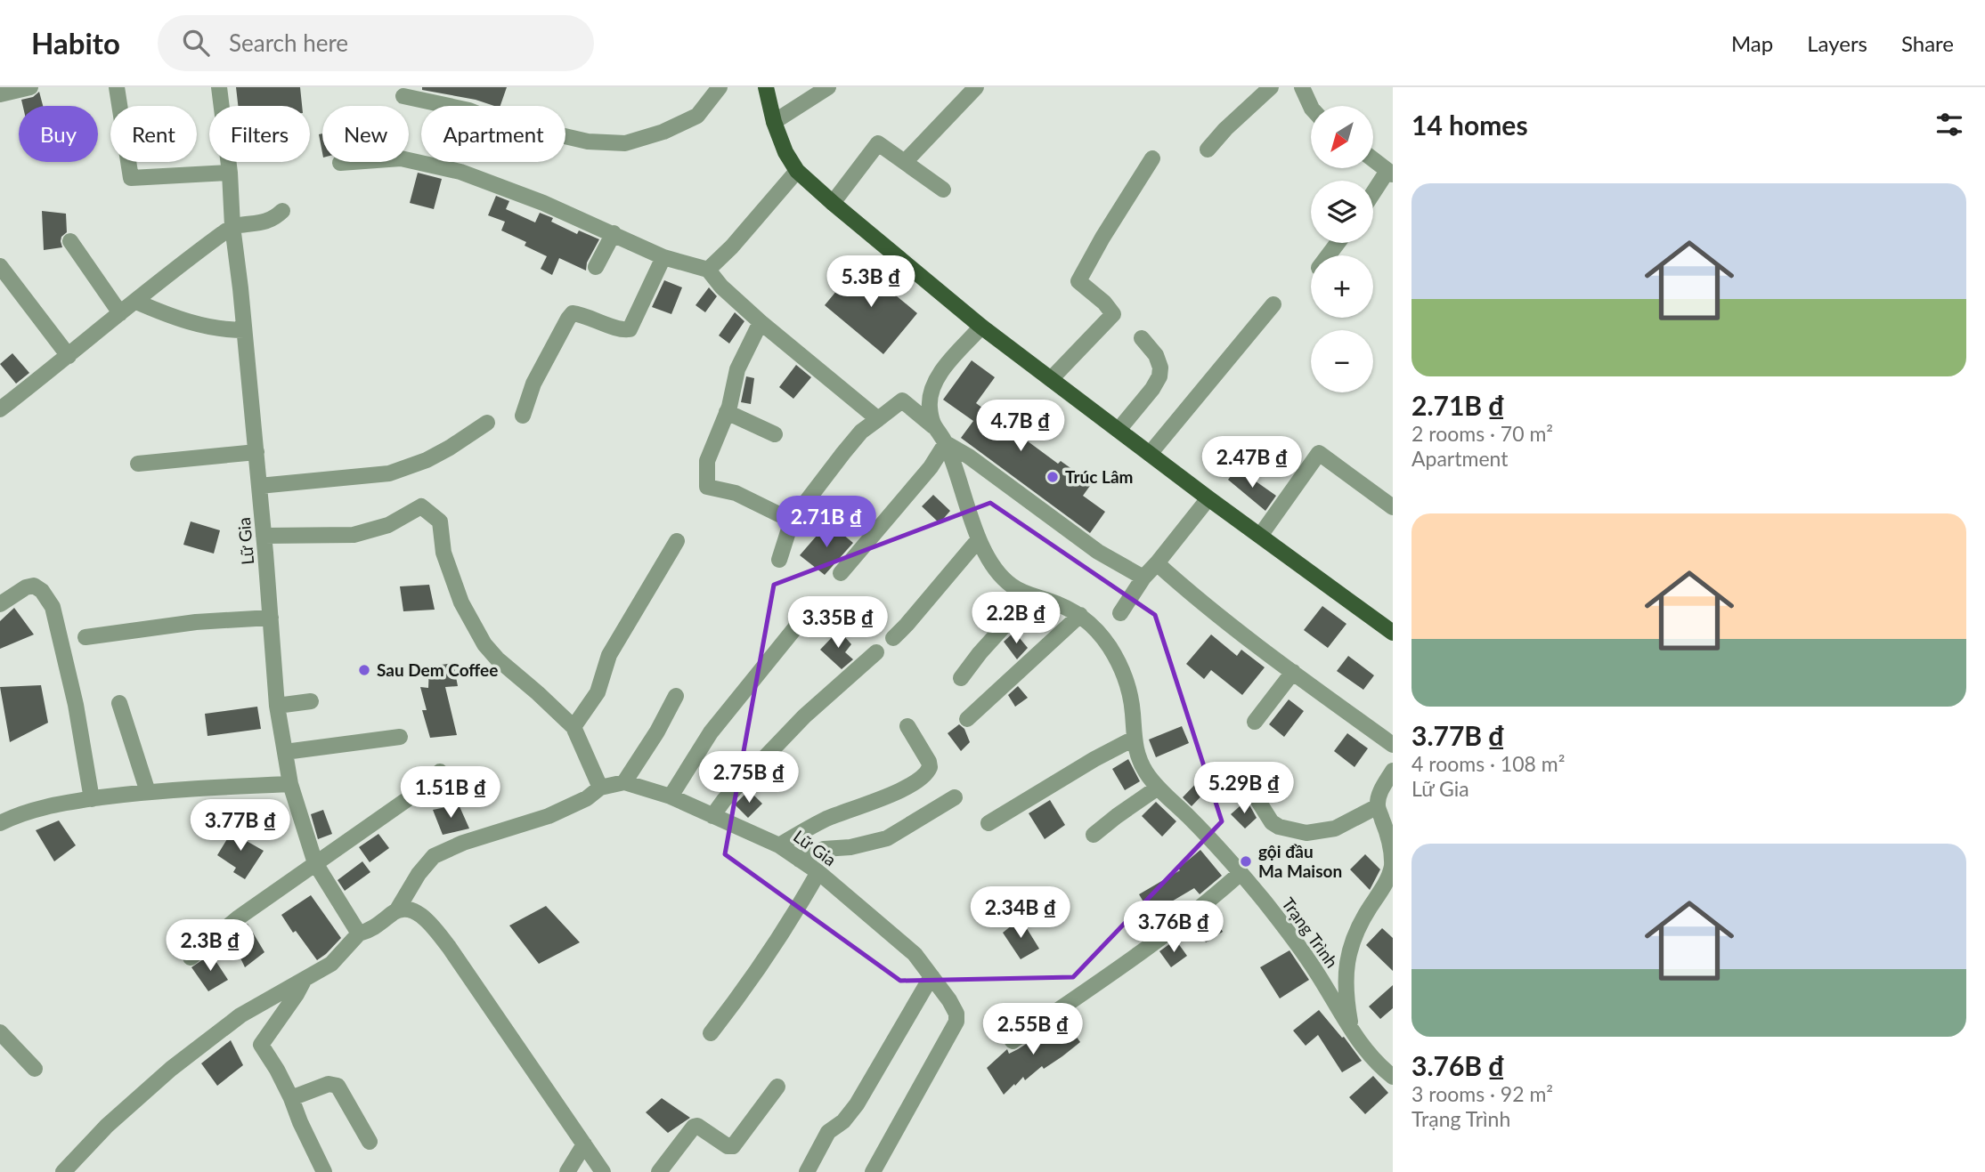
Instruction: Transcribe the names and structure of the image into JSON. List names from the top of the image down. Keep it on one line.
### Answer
{"streets":{"street":["Lữ Gia","Trạng Trình"]},"places":["Trúc Lâm","Sau Dem Coffee","gội đầu Ma Maison"],"north":"bottom left","page":{"header":"Habito","search":"Search here","nav":["Map","Layers","Share"],"heading":"14 homes","map_buttons":["+","−"],"chip":["Buy","Rent","Filters","New","Apartment"],"list":[{"name":"2.71B ₫","note":"2 rooms · 70 m² · Apartment"},{"name":"3.77B ₫","note":"4 rooms · 108 m² · Lữ Gia"},{"name":"3.76B ₫","note":"3 rooms · 92 m² · Trạng Trình"}],"price":["5.3B ₫","4.7B ₫","2.47B ₫","2.71B ₫","2.2B ₫","3.35B ₫","2.75B ₫","5.29B ₫","1.51B ₫","3.77B ₫","2.34B ₫","3.76B ₫","2.3B ₫","2.55B ₫"]}}
